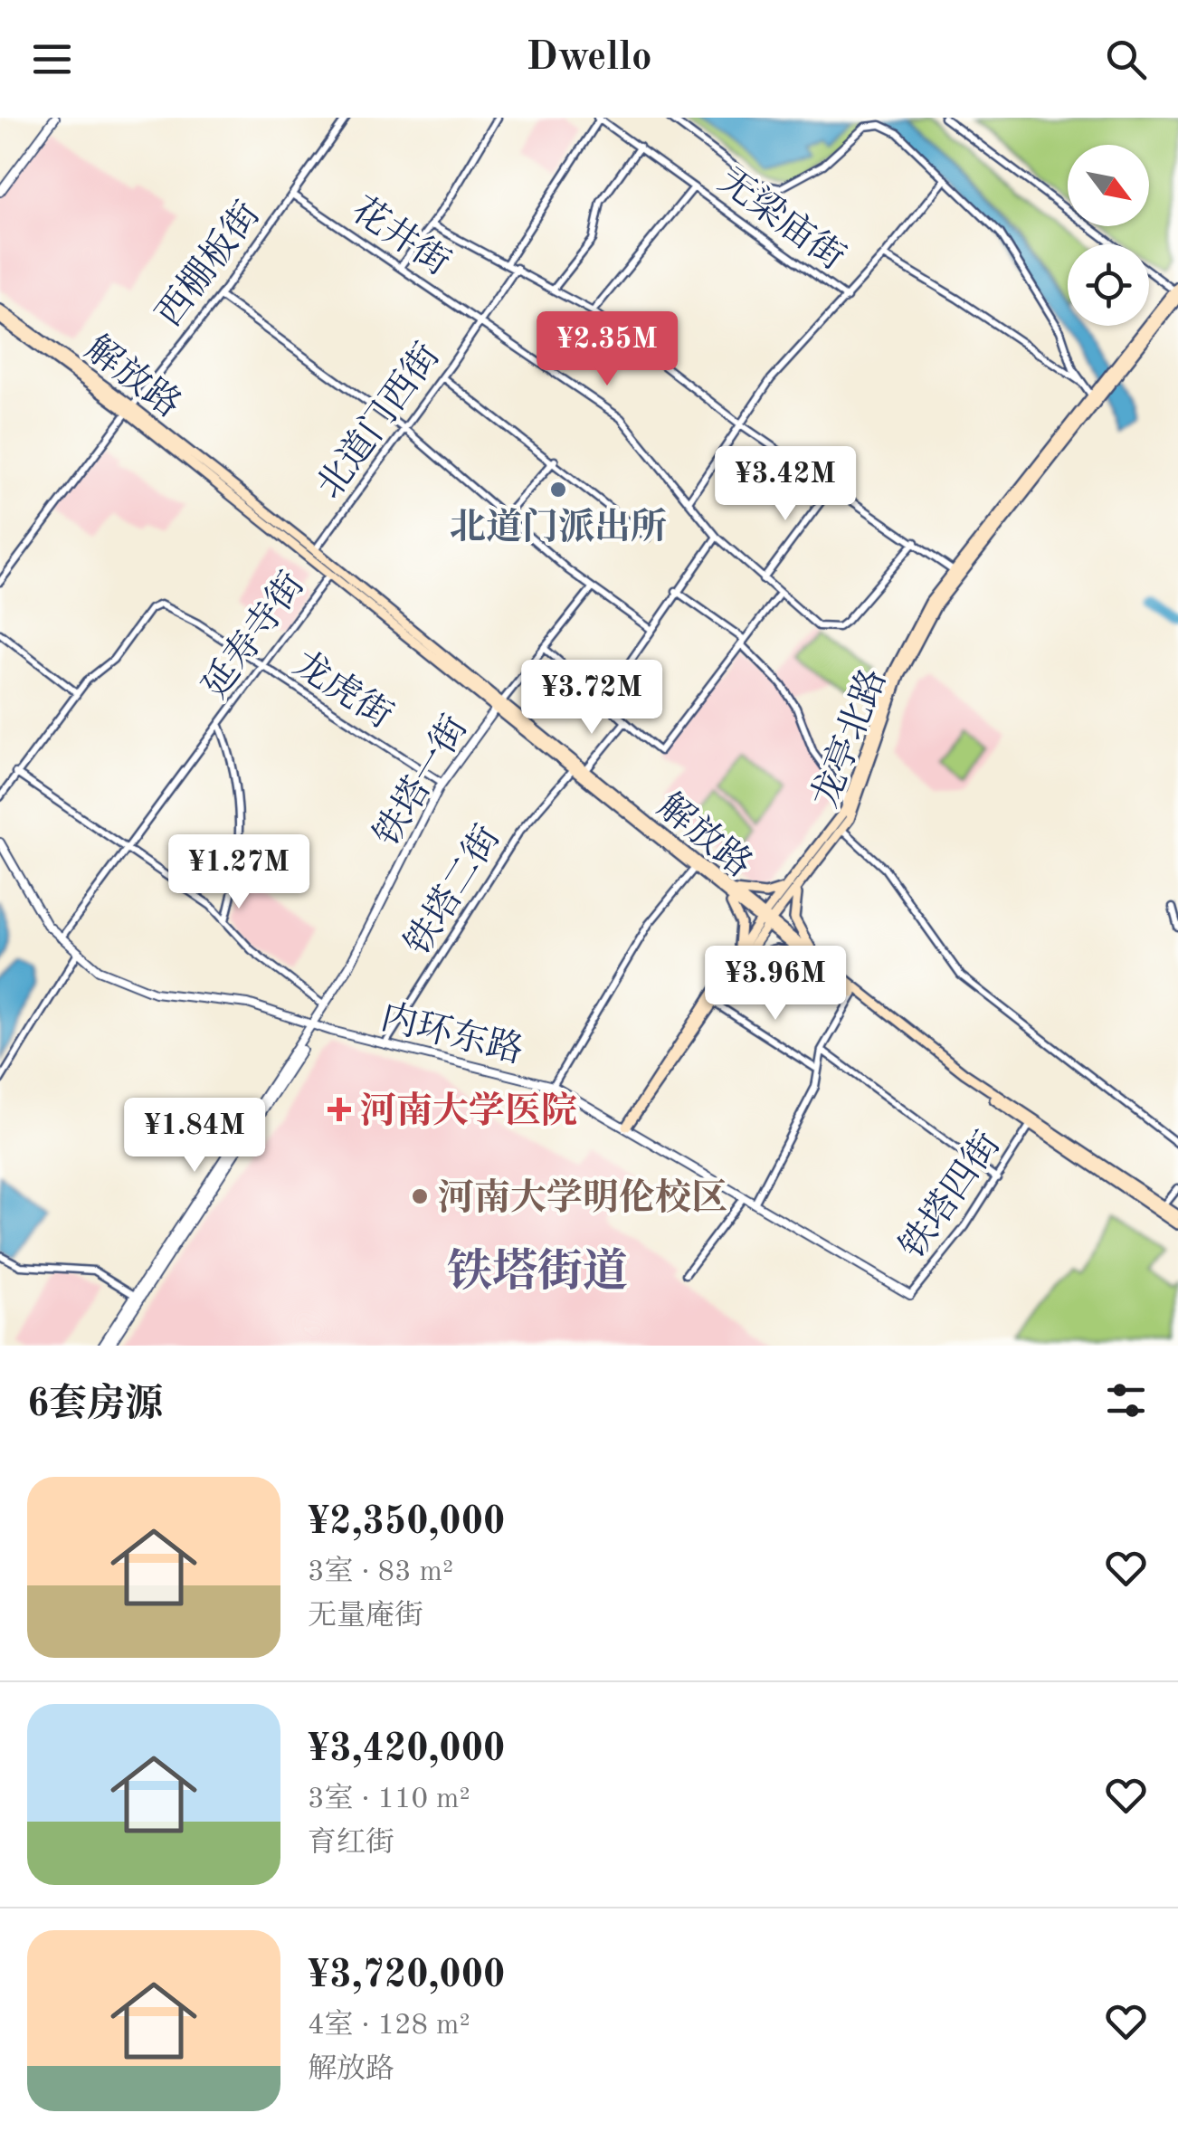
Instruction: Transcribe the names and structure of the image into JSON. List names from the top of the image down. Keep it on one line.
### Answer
{"streets":{"main road":["解放路","龙亭北路"],"street":["无梁庙街","花井街","西棚板街","北道门西街","延寿寺街","龙虎街","铁塔一街","铁塔二街","内环东路","铁塔四街"]},"crossings":[["花井街","西棚板街"],["花井街","北道门西街"],["西棚板街","解放路"],["解放路","北道门西街"],["解放路","延寿寺街"],["解放路","龙亭北路"],["解放路","铁塔一街"],["解放路","铁塔二街"],["解放路","铁塔四街"],["延寿寺街","龙虎街"],["延寿寺街","内环东路"],["龙虎街","铁塔一街"],["龙亭北路","内环东路"],["铁塔一街","内环东路"],["铁塔二街","内环东路"],["内环东路","铁塔四街"]],"districts":["铁塔街道"],"places":{"other":["北道门派出所","河南大学明伦校区"],"health":["河南大学医院"]},"north":"bottom right","page":{"header":"Dwello","price":["¥2.35M","¥3.42M","¥3.72M","¥1.27M","¥3.96M","¥1.84M"],"heading":"6套房源","list":[{"name":"¥2,350,000","note":"3室 · 83 m² · 无量庵街"},{"name":"¥3,420,000","note":"3室 · 110 m² · 育红街"},{"name":"¥3,720,000","note":"4室 · 128 m² · 解放路"}]}}
